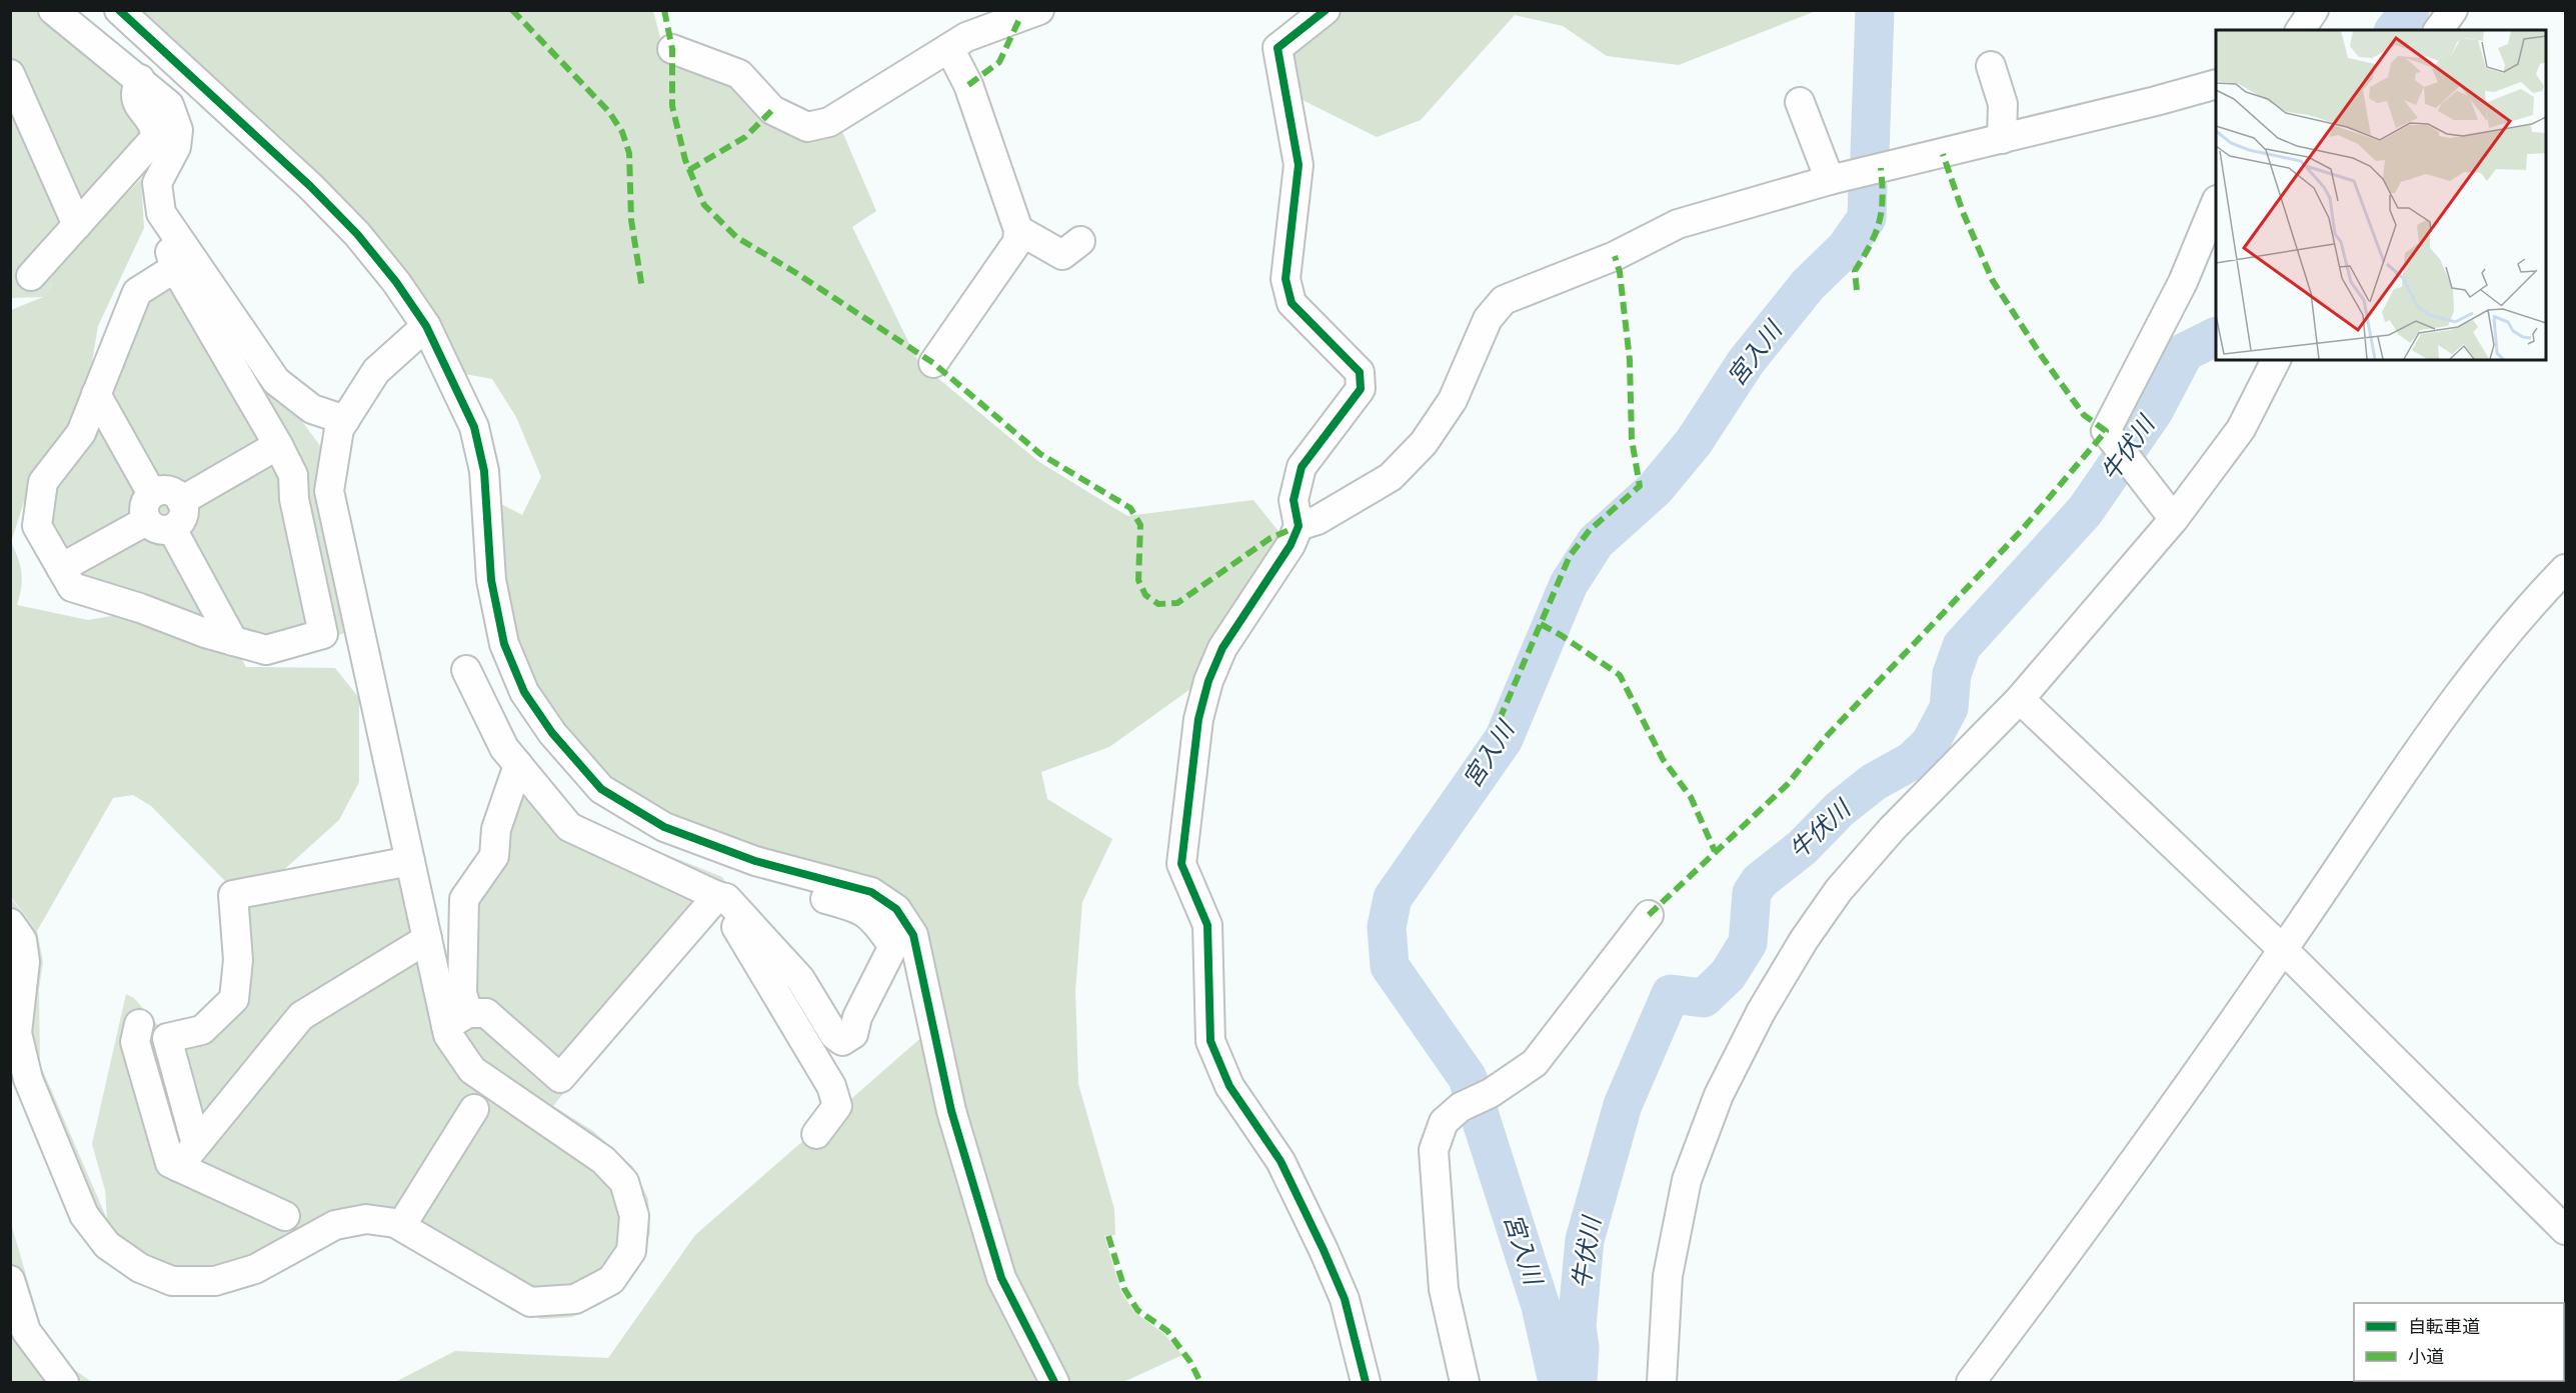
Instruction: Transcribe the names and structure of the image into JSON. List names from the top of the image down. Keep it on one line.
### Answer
{"water":["宮入川","牛伏川"],"legend":["自転車道","小道"]}
